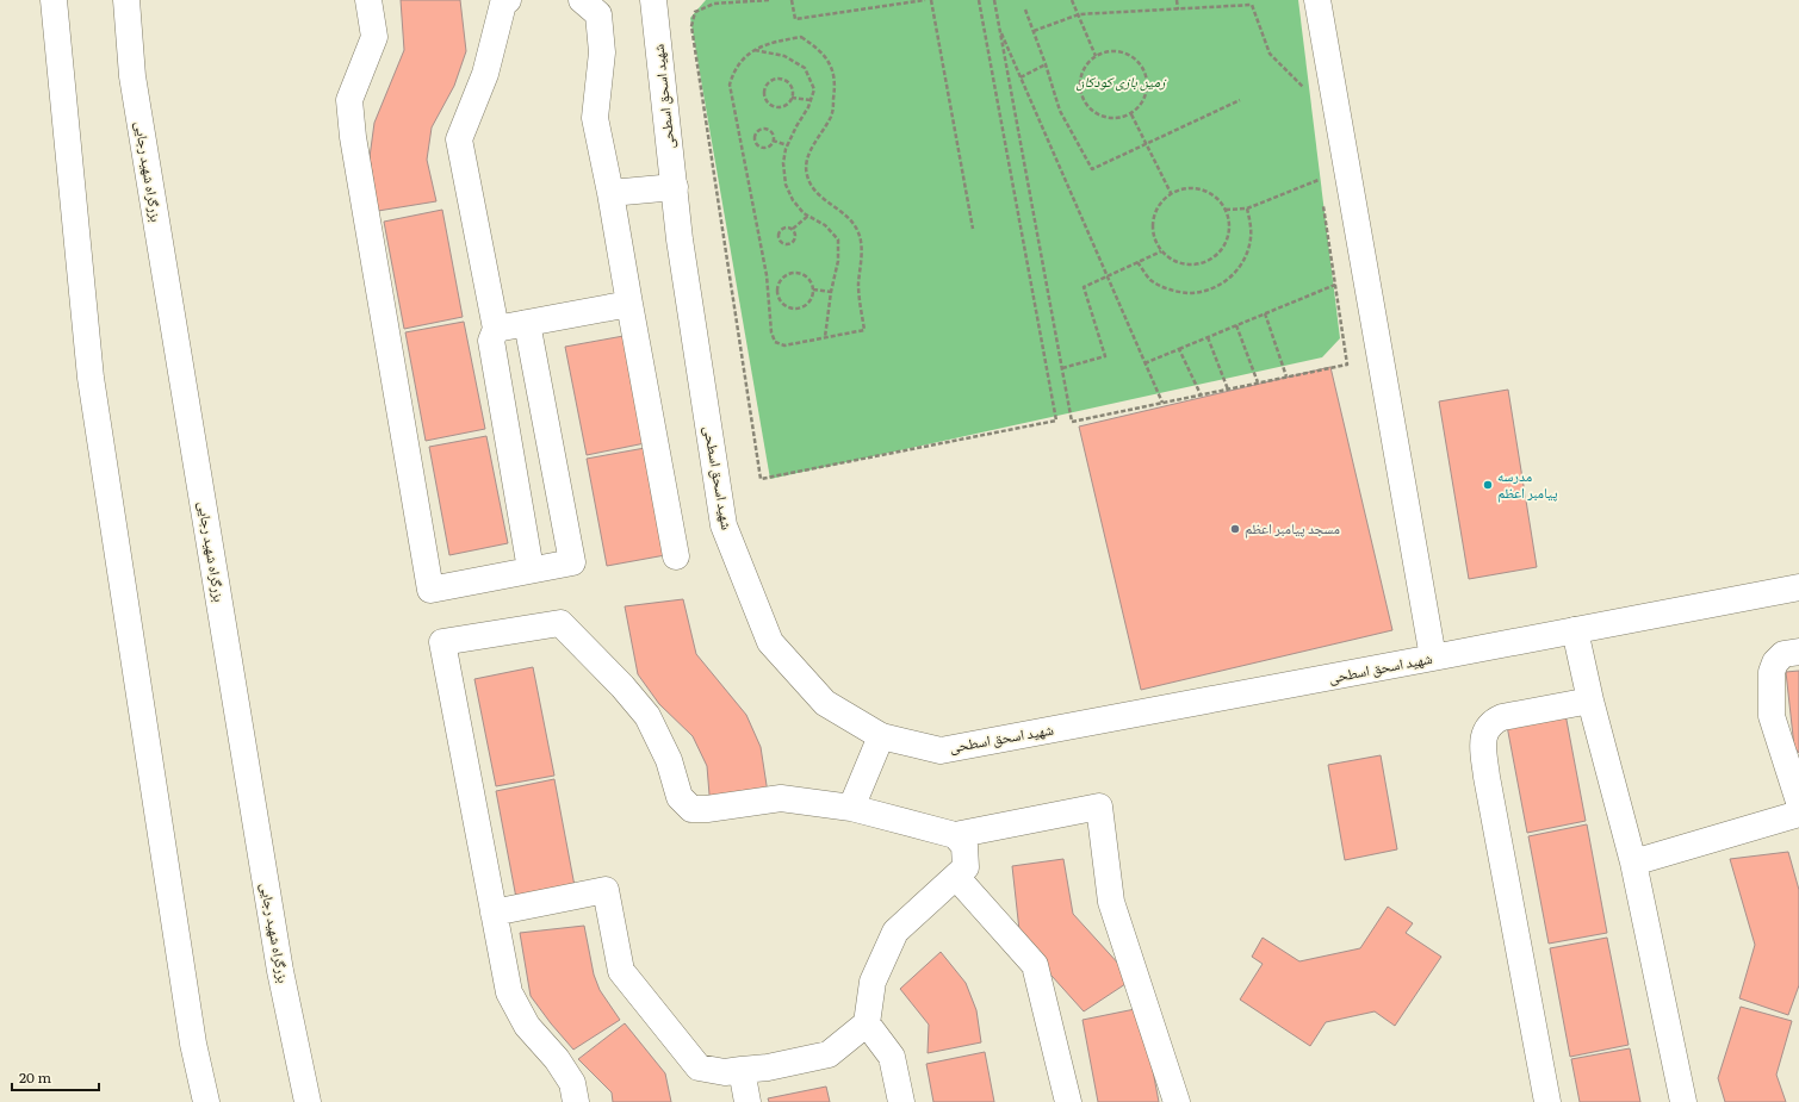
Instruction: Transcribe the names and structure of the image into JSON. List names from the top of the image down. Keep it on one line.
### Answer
{"streets":{"main road":["شهید اسحق اسطحی","بزرگراه شهید رجایی"]},"parks":["زمین بازی کودکان"],"places":["مدرسه پیامبر اعظم","مسجد پیامبر اعظم"],"scale_bar":"20 m"}
